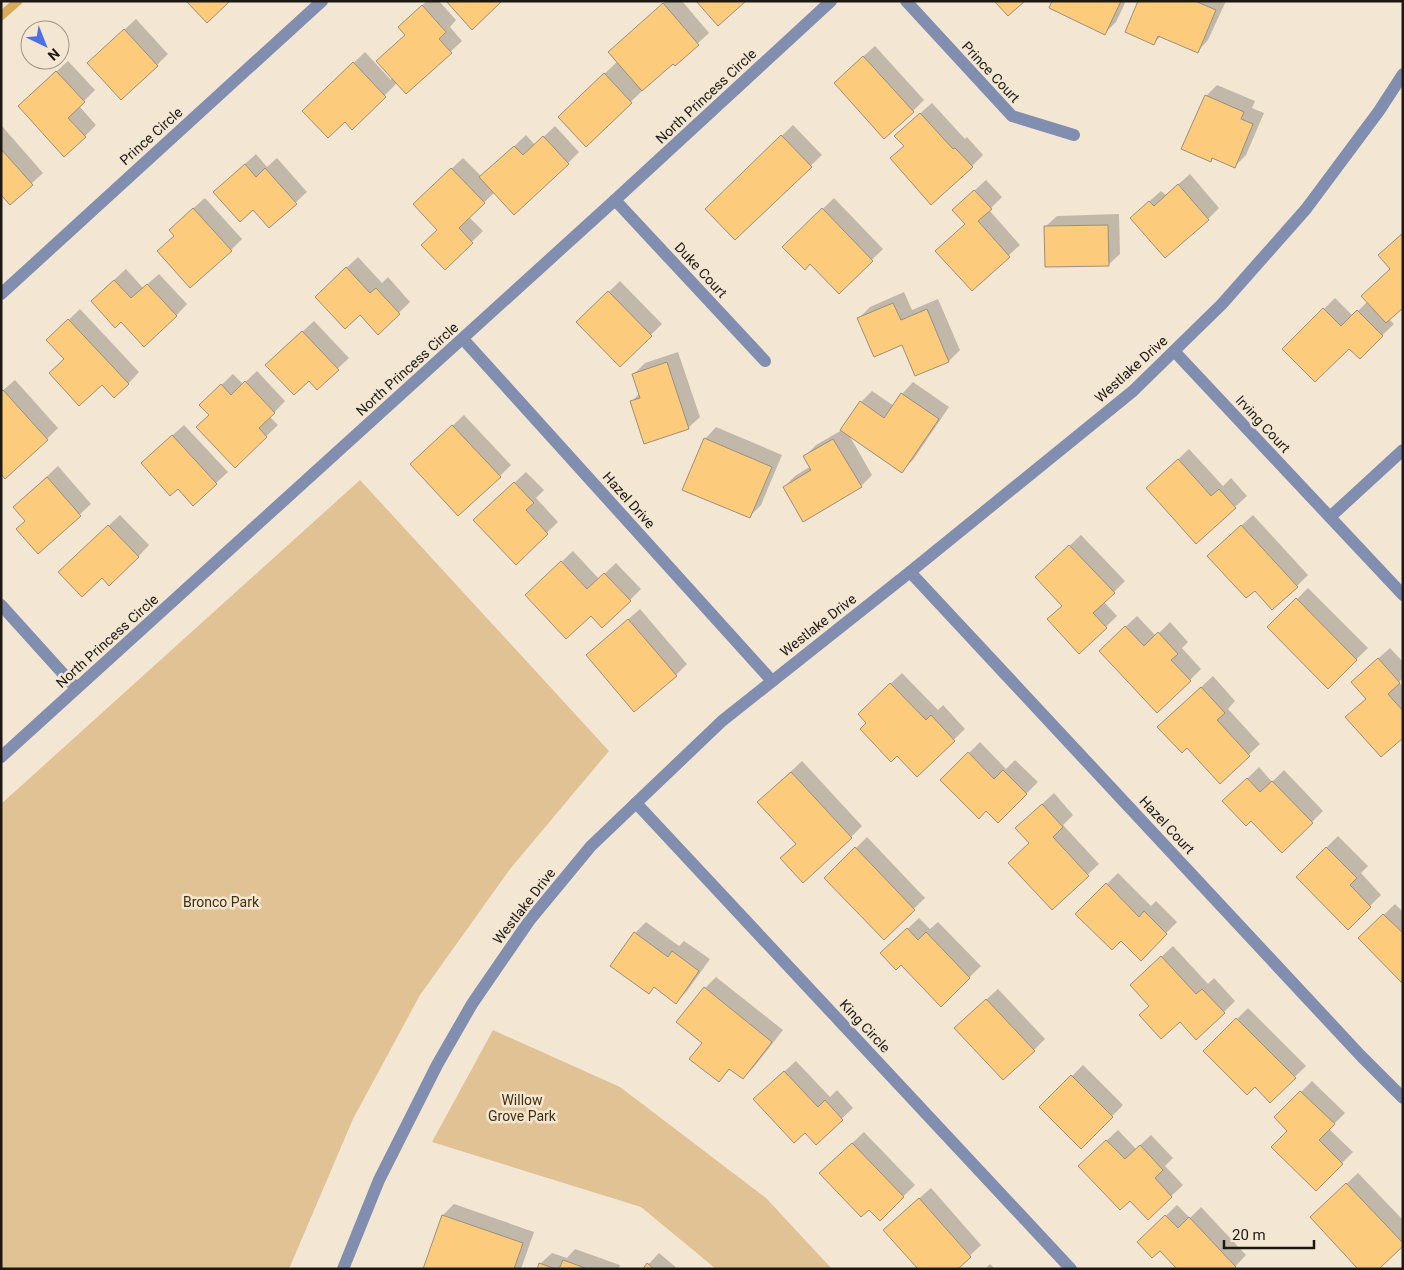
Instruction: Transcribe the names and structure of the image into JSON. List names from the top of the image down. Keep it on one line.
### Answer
{"streets":{"street":["Prince Court","North Princess Circle","Prince Circle","Duke Court","Westlake Drive","Irving Court","Hazel Drive","Hazel Court","King Circle"]},"crossings":[["North Princess Circle","Duke Court"],["North Princess Circle","Hazel Drive"],["Westlake Drive","Irving Court"],["Westlake Drive","Hazel Drive"],["Westlake Drive","Hazel Court"],["Westlake Drive","King Circle"]],"parks":["Bronco Park","Willow Grove Park"],"scale_bar":"20 m","north":"bottom right"}
